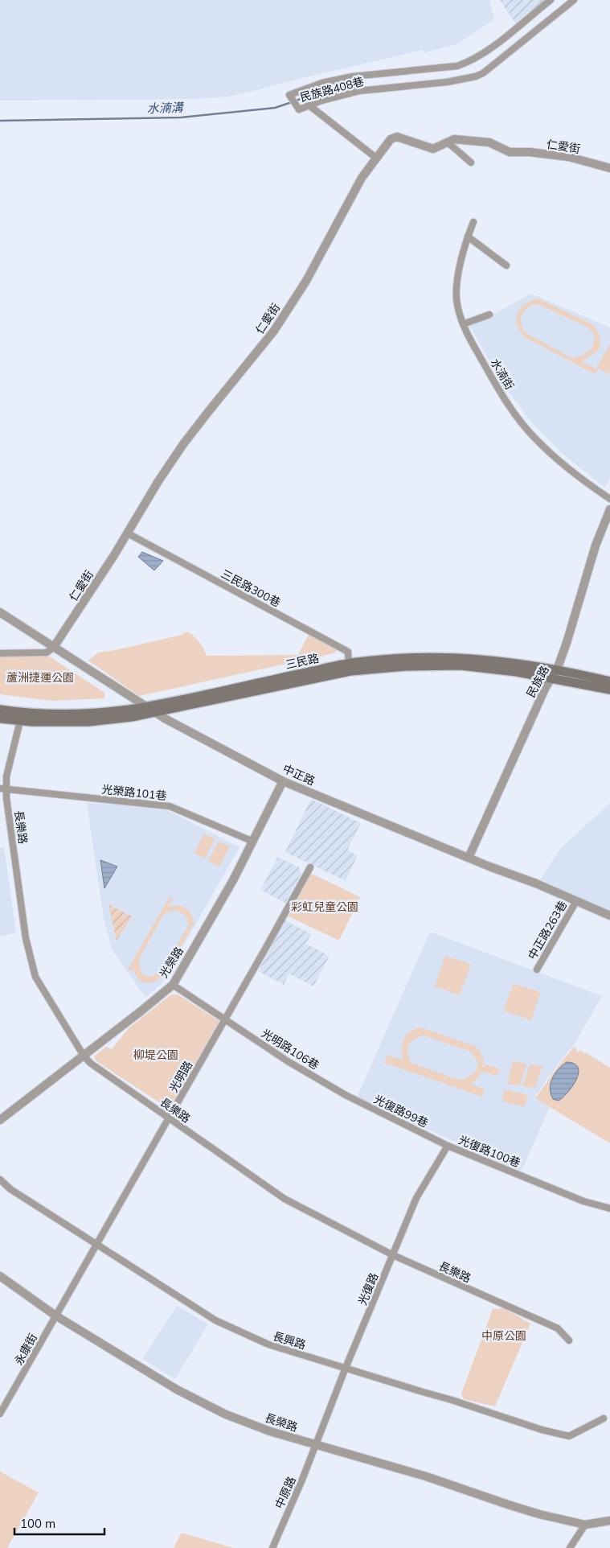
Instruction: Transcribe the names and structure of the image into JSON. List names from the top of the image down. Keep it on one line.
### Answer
{"streets":{"main road":["三民路"],"street":["民族路408巷","仁愛街","水湳街","三民路300巷","民族路","中正路","光榮路101巷","長樂路","中正路263巷","光榮路","光明路106巷","光明路","光復路99巷","光復路100巷","光復路","長興路","永康街","長榮路","中原路"]},"crossings":[["仁愛街","三民路300巷"],["仁愛街","中正路"],["三民路300巷","三民路"],["三民路","民族路"],["三民路","中正路"],["三民路","長樂路"],["民族路","中正路"],["中正路","中正路263巷"],["中正路","光榮路"],["光榮路101巷","長樂路"],["光榮路101巷","光榮路"],["長樂路","光榮路"],["長樂路","光明路"],["長樂路","光復路"],["光榮路","光明路106巷"],["光明路106巷","光明路"],["光明路106巷","光復路99巷"],["光明路","長興路"],["光明路","永康街"],["光明路","長榮路"],["光復路99巷","光復路100巷"],["光復路99巷","光復路"],["光復路100巷","光復路"],["光復路","長興路"],["光復路","長榮路"],["光復路","中原路"],["永康街","長榮路"],["長榮路","中原路"]],"water":["水湳溝"],"parks":["蘆洲捷運公園","彩虹兒童公園","柳堤公園","中原公園"],"scale_bar":"100 m"}
